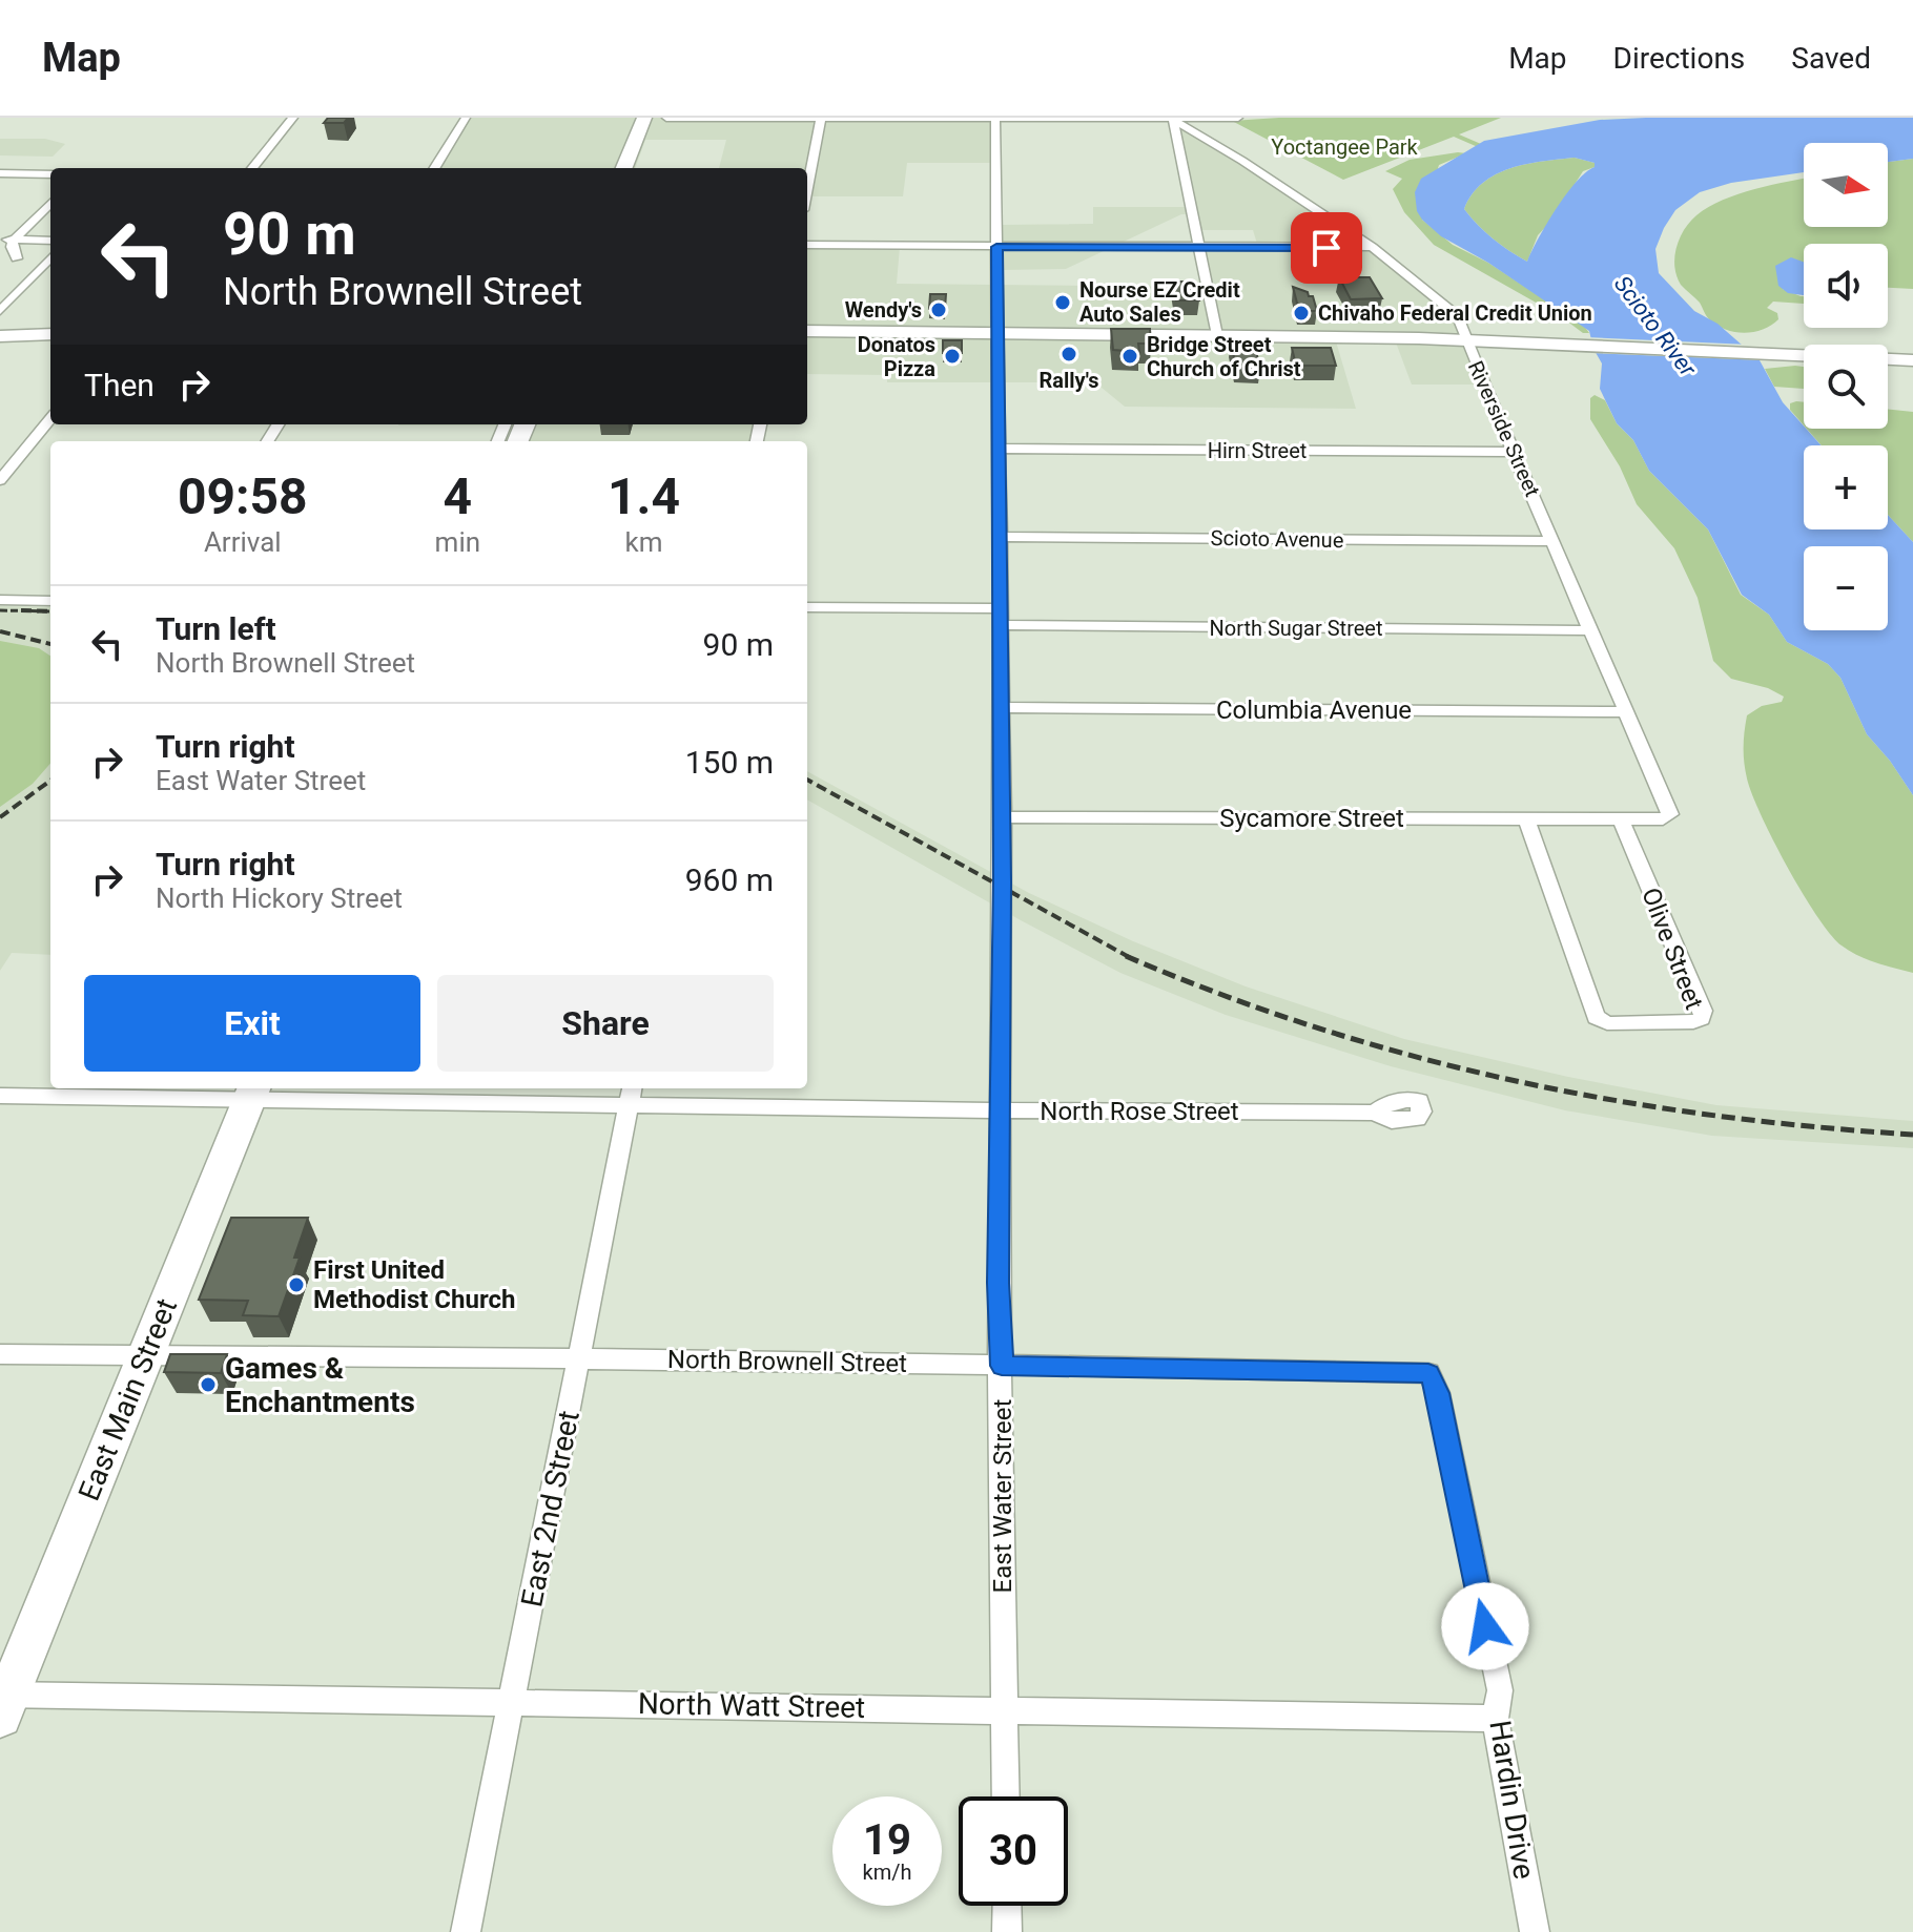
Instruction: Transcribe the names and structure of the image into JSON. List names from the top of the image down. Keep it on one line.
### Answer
{"streets":{"main road":["East Main Street"],"street":["Riverside Street","Hirn Street","Scioto Avenue","North Sugar Street","Columbia Avenue","Sycamore Street","Olive Street","North Rose Street","North Brownell Street","East Water Street","East 2nd Street","North Watt Street","Hardin Drive"]},"crossings":[["Riverside Street","Hirn Street"],["Riverside Street","Scioto Avenue"],["Riverside Street","North Sugar Street"],["Riverside Street","Columbia Avenue"],["Riverside Street","Sycamore Street"],["Riverside Street","Olive Street"],["Hirn Street","East Water Street"],["Scioto Avenue","East Water Street"],["North Sugar Street","East Water Street"],["Columbia Avenue","East Water Street"],["Sycamore Street","Olive Street"],["Sycamore Street","East Water Street"],["North Rose Street","East Main Street"],["North Rose Street","East Water Street"],["North Rose Street","East 2nd Street"],["North Brownell Street","East Main Street"],["North Brownell Street","East Water Street"],["North Brownell Street","East 2nd Street"],["North Brownell Street","Hardin Drive"],["East Main Street","North Watt Street"],["East Water Street","North Watt Street"],["East 2nd Street","North Watt Street"],["North Watt Street","Hardin Drive"]],"water":["Scioto River"],"parks":["Yoctangee Park"],"places":["Nourse EZ Credit Auto Sales","Wendy's","Chivaho Federal Credit Union","Rally's","Donatos Pizza","Bridge Street Church of Christ","First United Methodist Church","Games & Enchantments"],"north":"right","page":{"header":"Map","nav":["Map","Directions","Saved"],"map_buttons":["+","−"],"turn":["90 m","North Brownell Street"],"then":"Then","eta":["09:58","Arrival","4","min","1.4","km"],"list":[{"name":"Turn left","note":"North Brownell Street","value":"90 m"},{"name":"Turn right","note":"East Water Street","value":"150 m"},{"name":"Turn right","note":"North Hickory Street","value":"960 m"}],"buttons":["Exit","Share"],"speed":"19 km/h","limit":"30"}}
